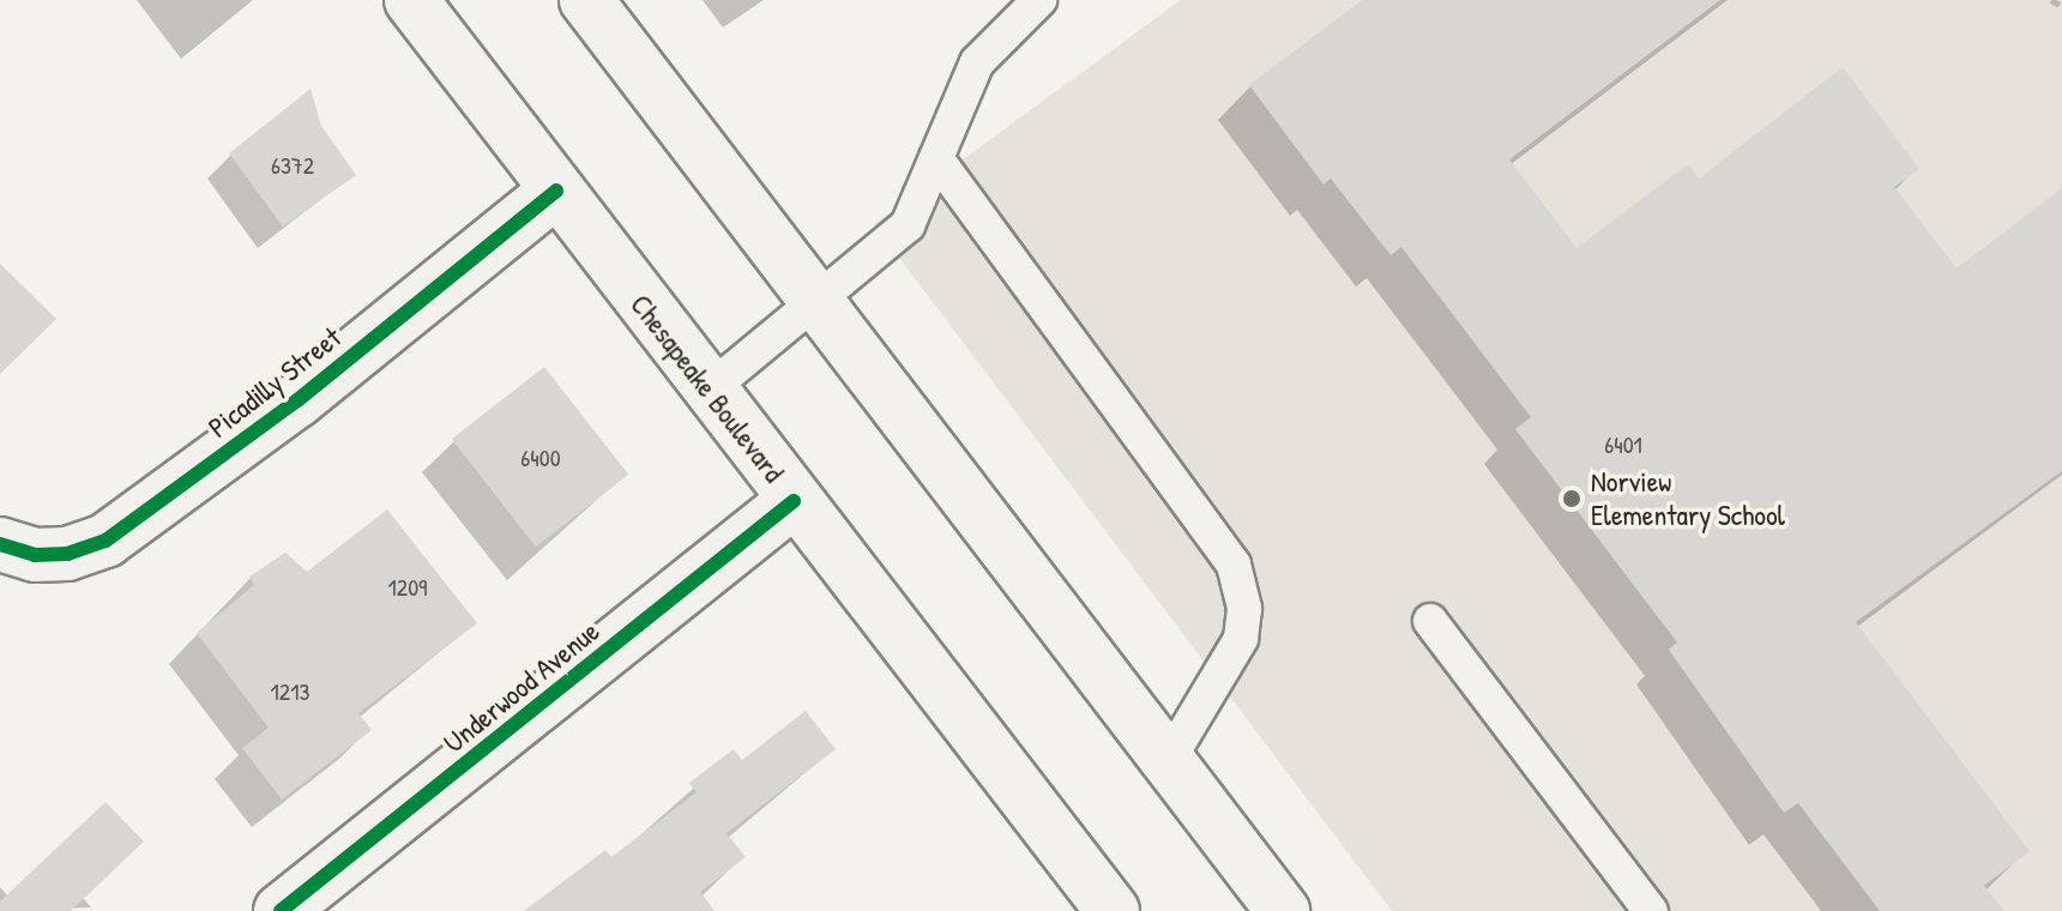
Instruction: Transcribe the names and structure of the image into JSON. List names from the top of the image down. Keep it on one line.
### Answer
{"streets":{"main road":["Picadilly Street","Chesapeake Boulevard","Underwood Avenue"]},"crossings":[["Picadilly Street","Chesapeake Boulevard"],["Chesapeake Boulevard","Underwood Avenue"]],"places":["Norview Elementary School"],"house_numbers":["6372","6401","6400","1209","1213"]}
